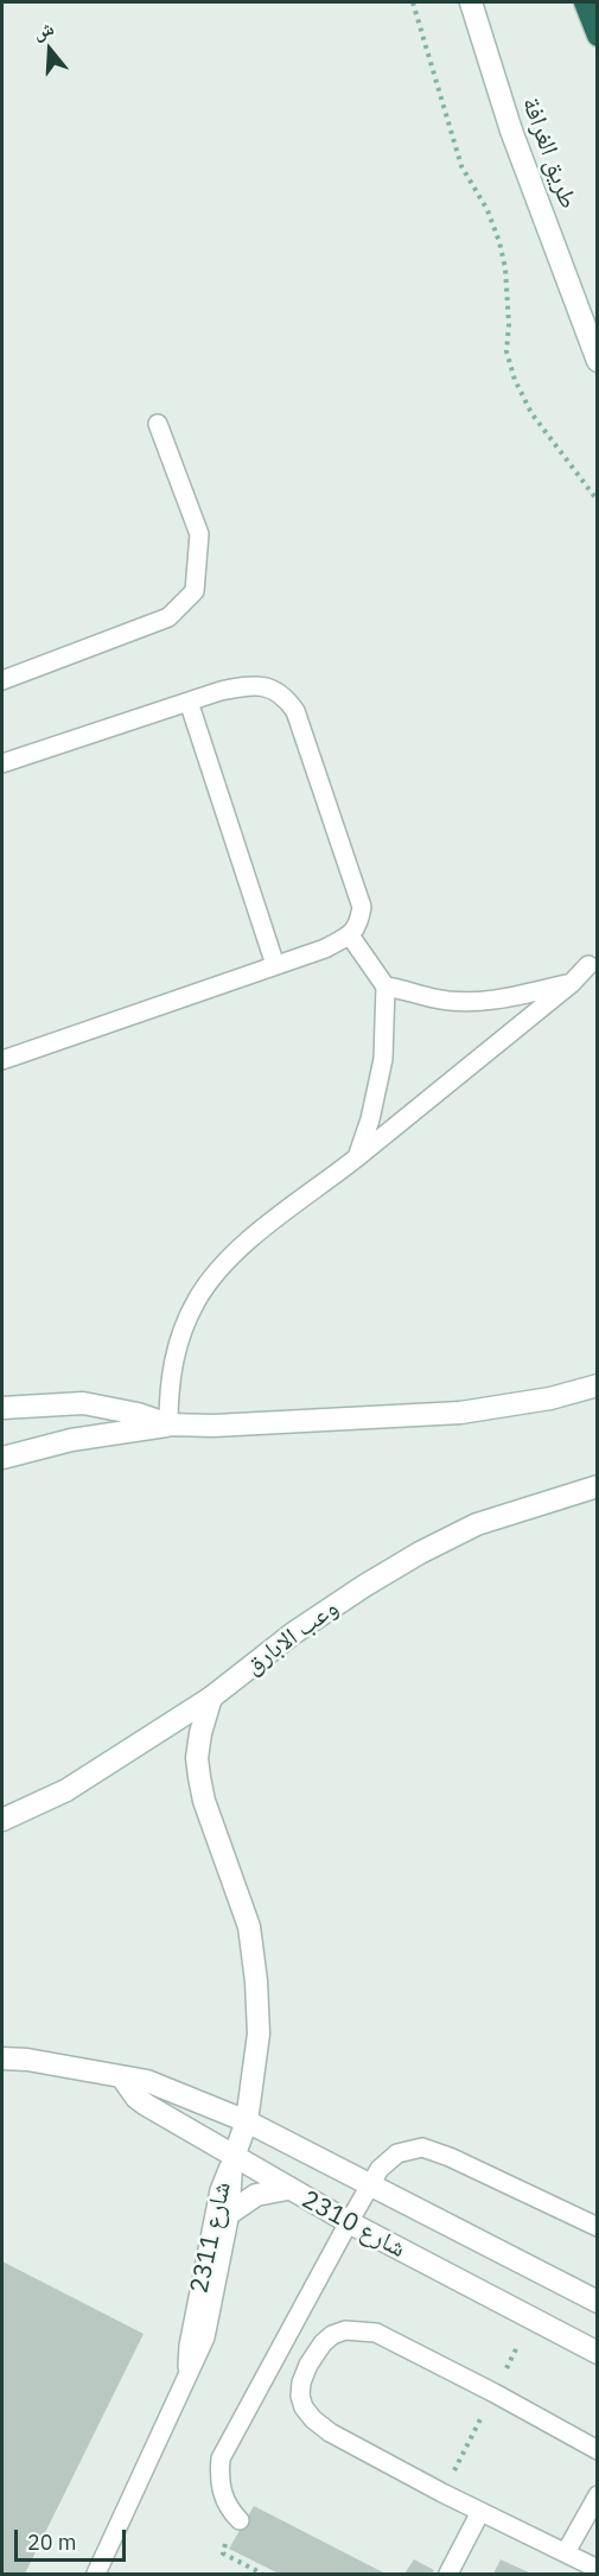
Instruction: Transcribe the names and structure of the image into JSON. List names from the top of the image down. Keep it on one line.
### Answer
{"streets":{"street":["طريق الغرافة","وعب الابارق","شارع 2310"],"lane":["شارع 2311"]},"crossings":[["شارع 2310","شارع 2311"]],"scale_bar":"20 m","north":"top"}
